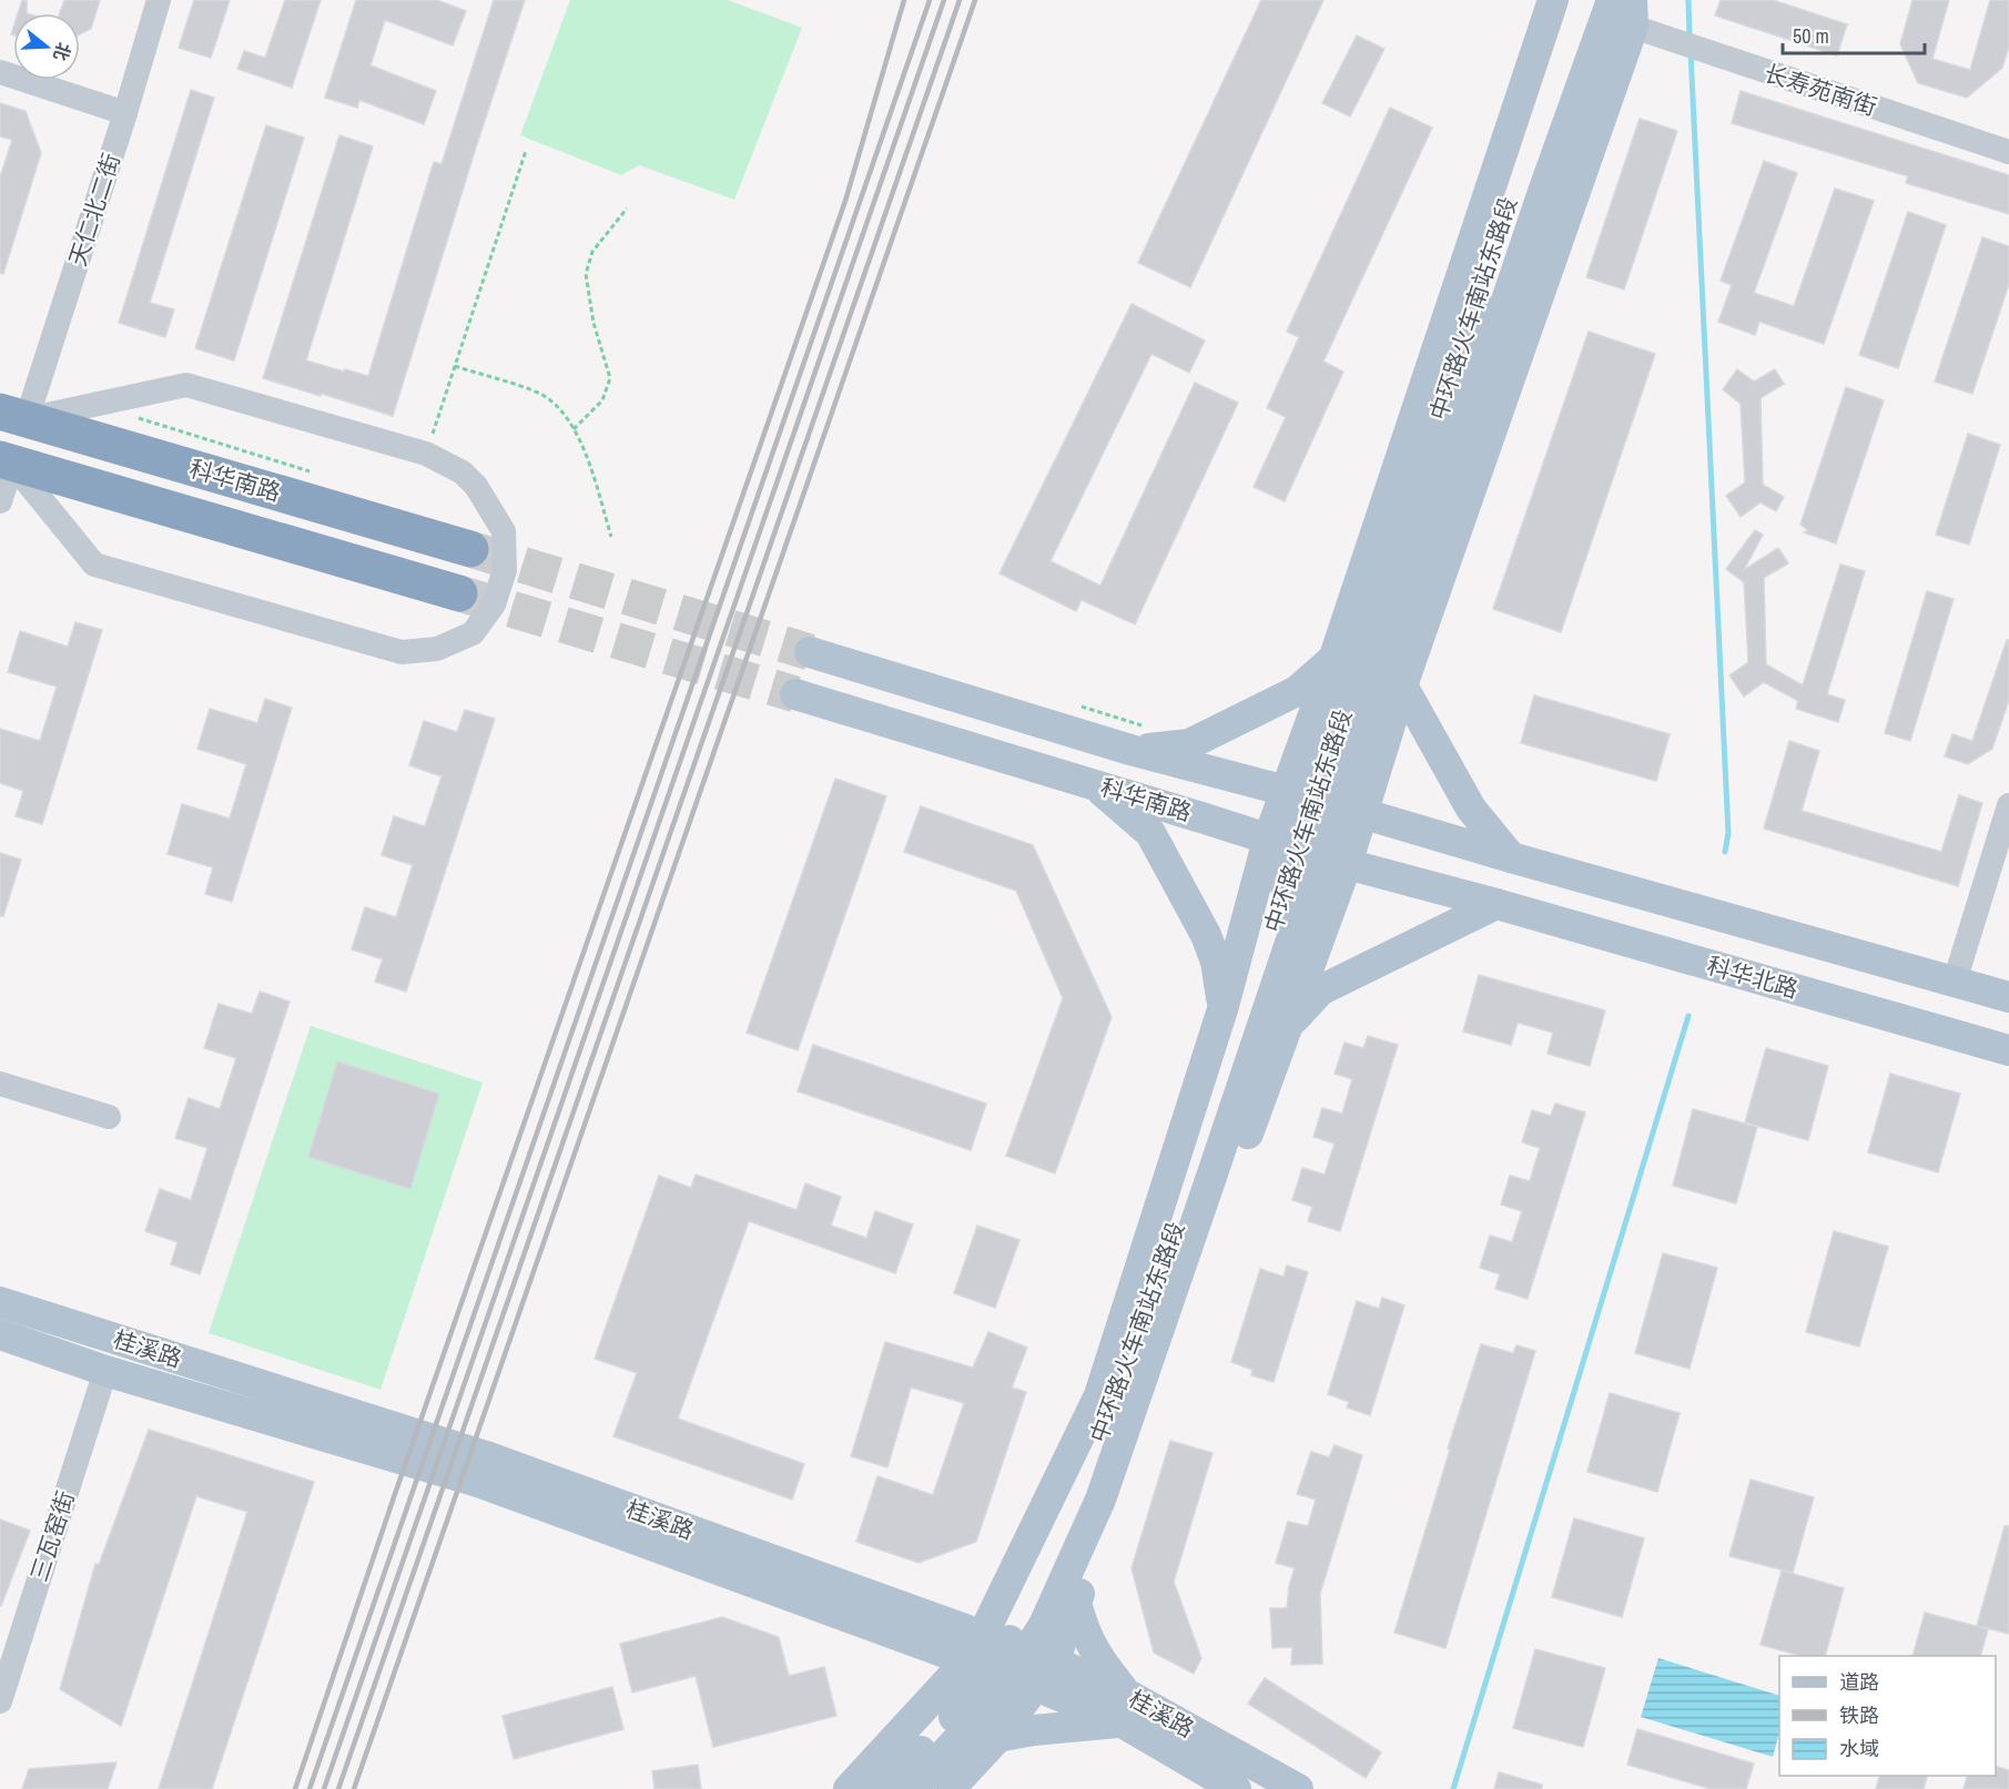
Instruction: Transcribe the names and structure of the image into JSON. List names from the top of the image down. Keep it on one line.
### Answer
{"streets":{"highway":["科华南路"],"main road":["中环路火车南站东路段","科华北路","桂溪路"],"street":["长寿苑南街","天仁北二街","三瓦窑街"]},"crossings":[["天仁北二街","科华南路"],["科华南路","科华北路"],["桂溪路","三瓦窑街"]],"legend":["道路","铁路","水域"],"scale_bar":"50 m","north":"right"}
